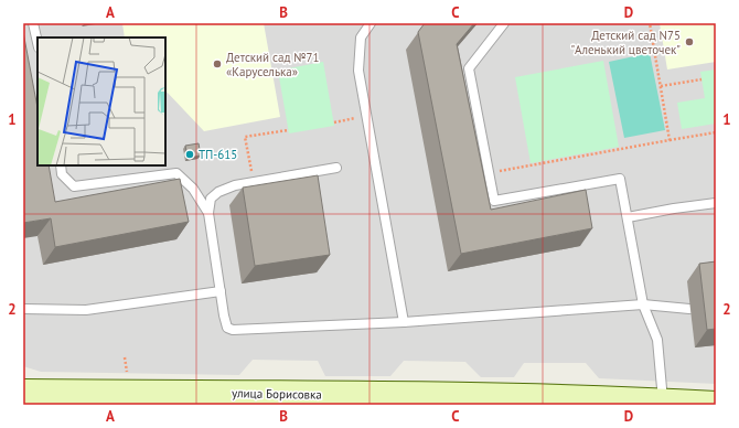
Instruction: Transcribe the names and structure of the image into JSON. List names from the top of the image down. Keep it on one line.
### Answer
{"streets":{"street":["улица Борисовка"]},"places":["Детский сад N75 \"Аленький цветочек\"","Детский сад №71 «Каруселька»","ТП-615"],"grid":{"columns":["A","B","C","D"],"rows":["1","2"]}}
